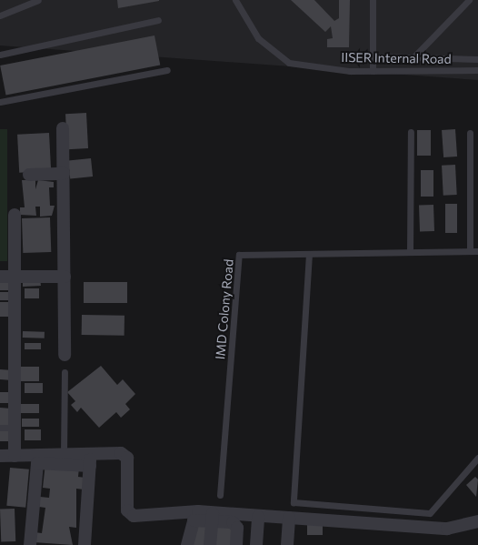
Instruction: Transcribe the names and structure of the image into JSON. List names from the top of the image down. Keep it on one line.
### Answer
{"streets":{"lane":["IISER Internal Road","IMD Colony Road"]}}
